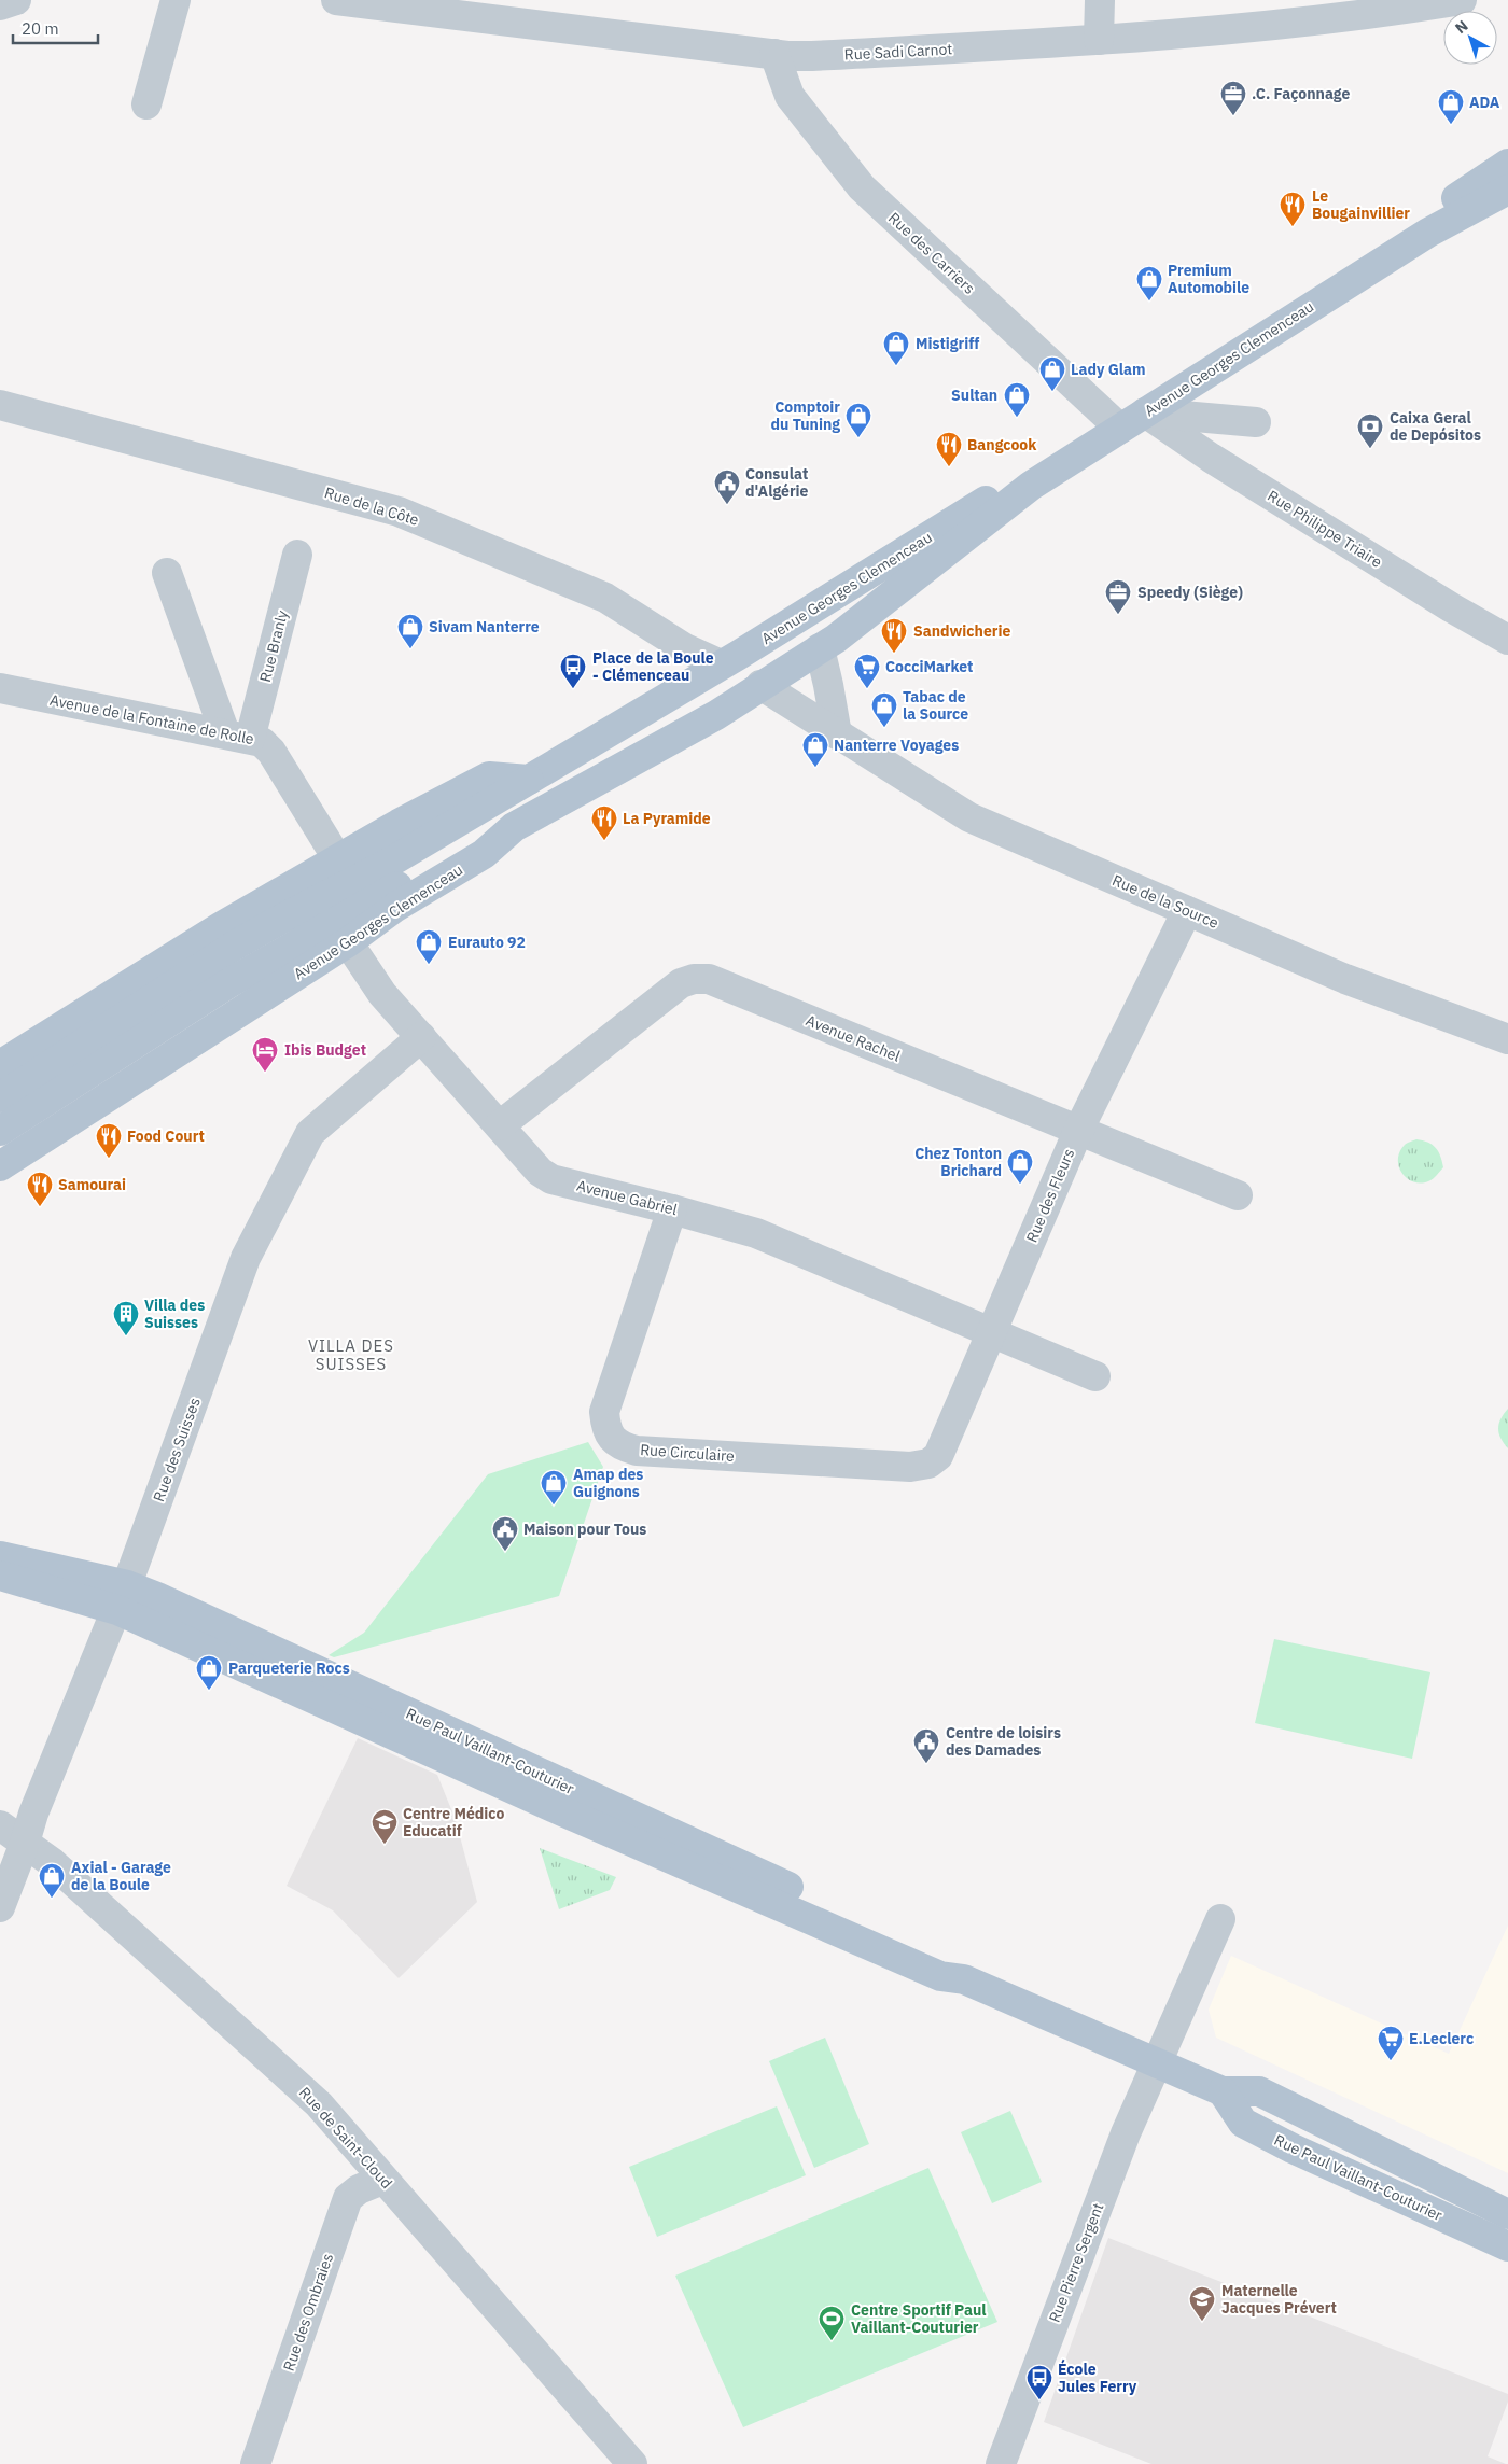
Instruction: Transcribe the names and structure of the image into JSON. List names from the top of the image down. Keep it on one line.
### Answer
{"streets":{"main road":["Avenue Georges Clemenceau","Rue Paul Vaillant-Couturier"],"street":["Rue Sadi Carnot","Rue des Carriers","Rue de la Côte","Rue Philippe Triaire","Rue Branly","Avenue de la Fontaine de Rolle","Rue de la Source","Avenue Rachel","Rue des Fleurs","Avenue Gabriel","Rue des Suisses","Rue Circulaire","Rue de Saint-Cloud","Rue Pierre Sergent","Rue des Ombraies"]},"crossings":[["Rue Sadi Carnot","Rue des Carriers"],["Rue des Carriers","Avenue Georges Clemenceau"],["Avenue Georges Clemenceau","Rue de la Côte"],["Avenue Georges Clemenceau","Rue Philippe Triaire"],["Avenue Georges Clemenceau","Rue de la Source"],["Avenue Georges Clemenceau","Avenue Gabriel"],["Rue Branly","Avenue de la Fontaine de Rolle"],["Rue de la Source","Rue des Fleurs"],["Avenue Rachel","Rue des Fleurs"],["Avenue Rachel","Avenue Gabriel"],["Rue des Fleurs","Avenue Gabriel"],["Rue des Fleurs","Rue Circulaire"],["Avenue Gabriel","Rue des Suisses"],["Avenue Gabriel","Rue Circulaire"],["Rue des Suisses","Rue Paul Vaillant-Couturier"],["Rue des Suisses","Rue de Saint-Cloud"],["Rue Paul Vaillant-Couturier","Rue Pierre Sergent"],["Rue de Saint-Cloud","Rue des Ombraies"]],"districts":["VILLA DES SUISSES"],"places":{"office":[".C. Façonnage","Speedy (Siège)"],"shop":["ADA","Premium Automobile","Mistigriff","Lady Glam","Sultan","Comptoir du Tuning","Sivam Nanterre","Tabac de la Source","Nanterre Voyages","Eurauto 92","Chez Tonton Brichard","Amap des Guignons","Parqueterie Rocs","Axial - Garage de la Boule"],"restaurant":["Le Bougainvillier","Bangcook","Sandwicherie","La Pyramide","Food Court","Samourai"],"bank":["Caixa Geral de Depósitos"],"public building":["Consulat d'Algérie","Maison pour Tous","Centre de loisirs des Damades"],"bus stop":["Place de la Boule - Clémenceau","École Jules Ferry"],"supermarket":["CocciMarket","E.Leclerc"],"hotel":["Ibis Budget"],"building":["Villa des Suisses"],"school or university":["Centre Médico Educatif","Maternelle Jacques Prévert"],"sports":["Centre Sportif Paul Vaillant-Couturier"]},"scale_bar":"20 m","north":"top left"}
